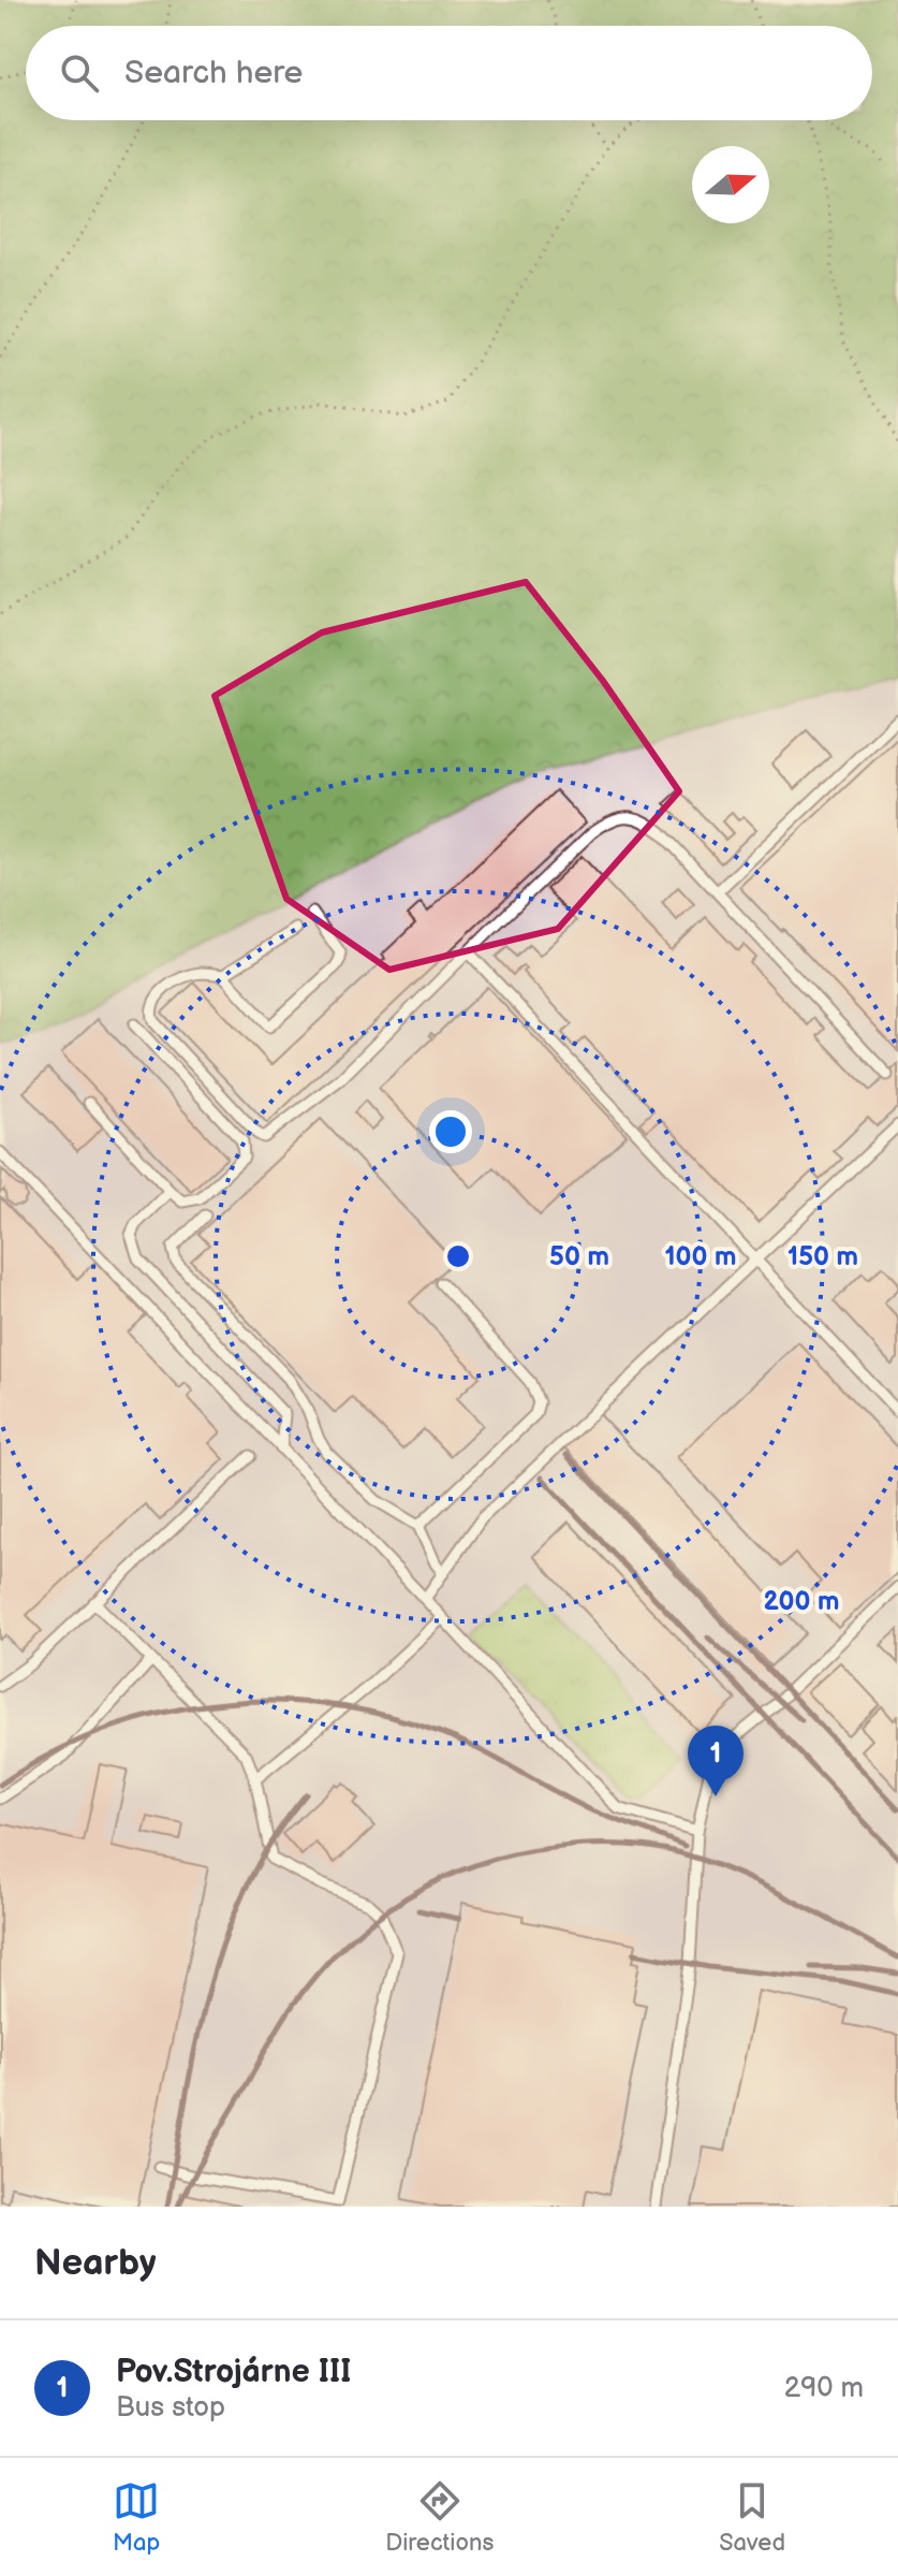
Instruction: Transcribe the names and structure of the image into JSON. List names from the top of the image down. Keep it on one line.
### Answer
{"north":"right","page":{"search":"Search here","pins":"1","heading":"Nearby","list":[{"mark":"1","name":"Pov.Strojárne III","note":"Bus stop","value":"290 m"}],"nav":["Map","Directions","Saved"]},"rings":["50 m","100 m","150 m","200 m"]}
